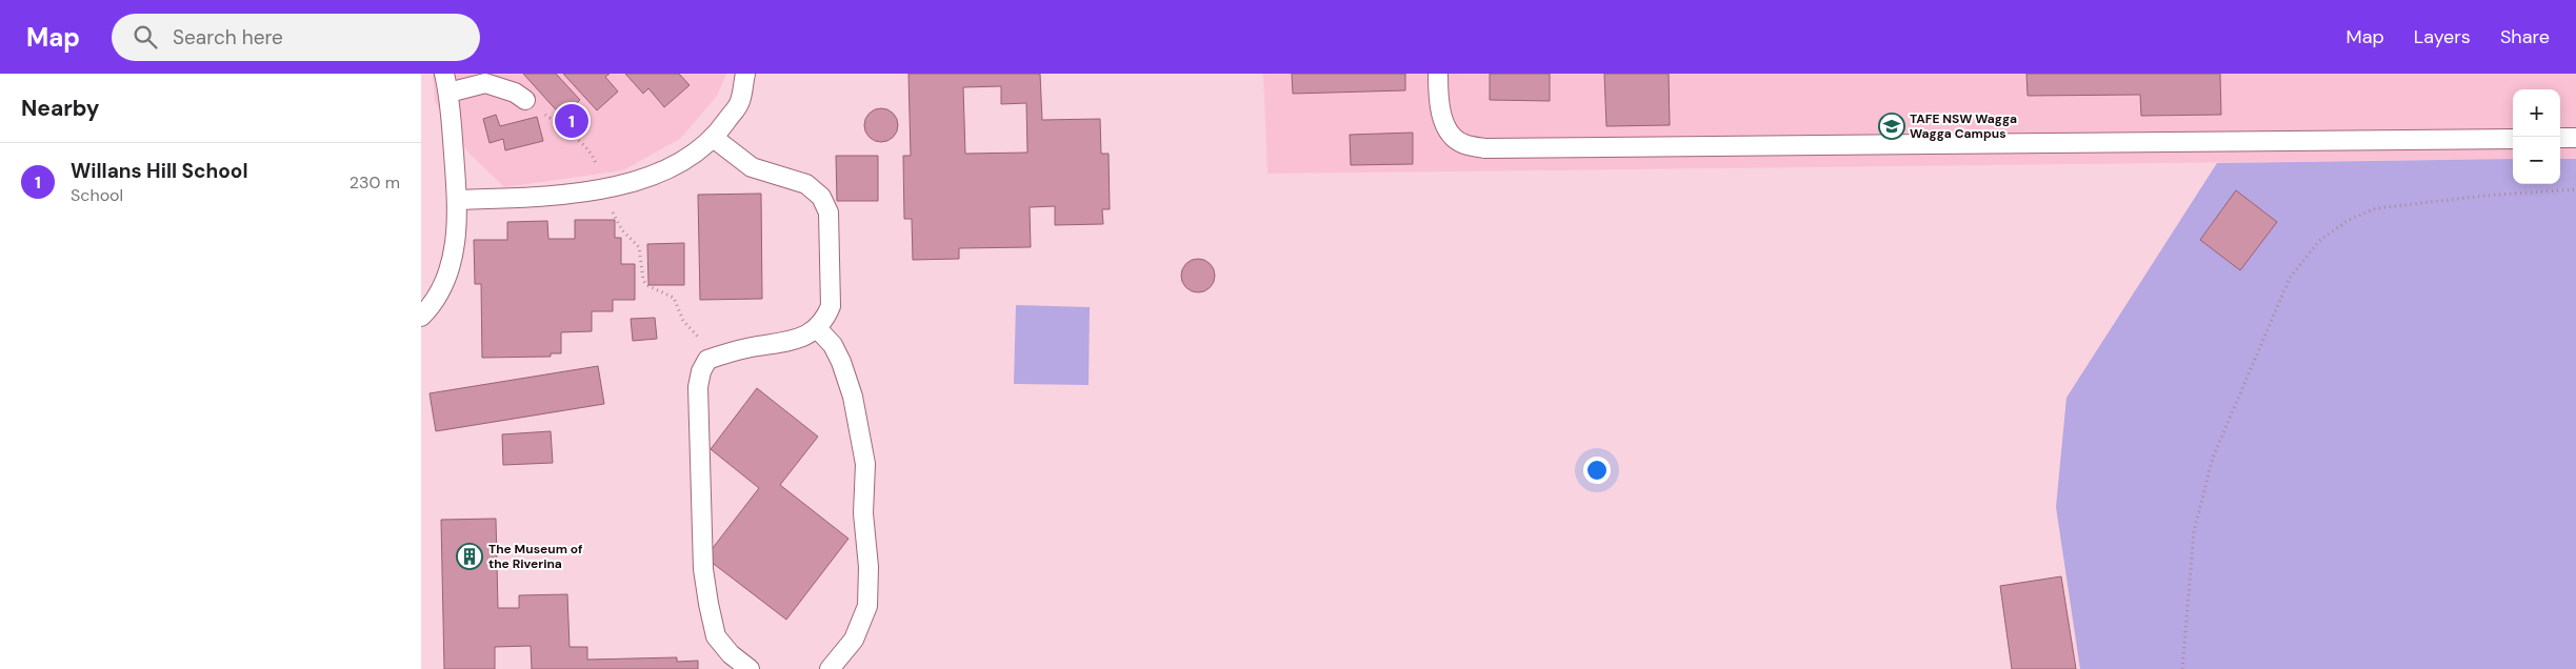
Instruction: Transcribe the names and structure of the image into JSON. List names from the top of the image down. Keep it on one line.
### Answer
{"places":{"school or university":["TAFE NSW Wagga Wagga Campus"],"building":["The Museum of the Riverina"]},"page":{"header":"Map","search":"Search here","nav":["Map","Layers","Share"],"heading":"Nearby","map_buttons":["+","−"],"pins":"1","list":[{"mark":"1","name":"Willans Hill School","note":"School","value":"230 m"}]}}
